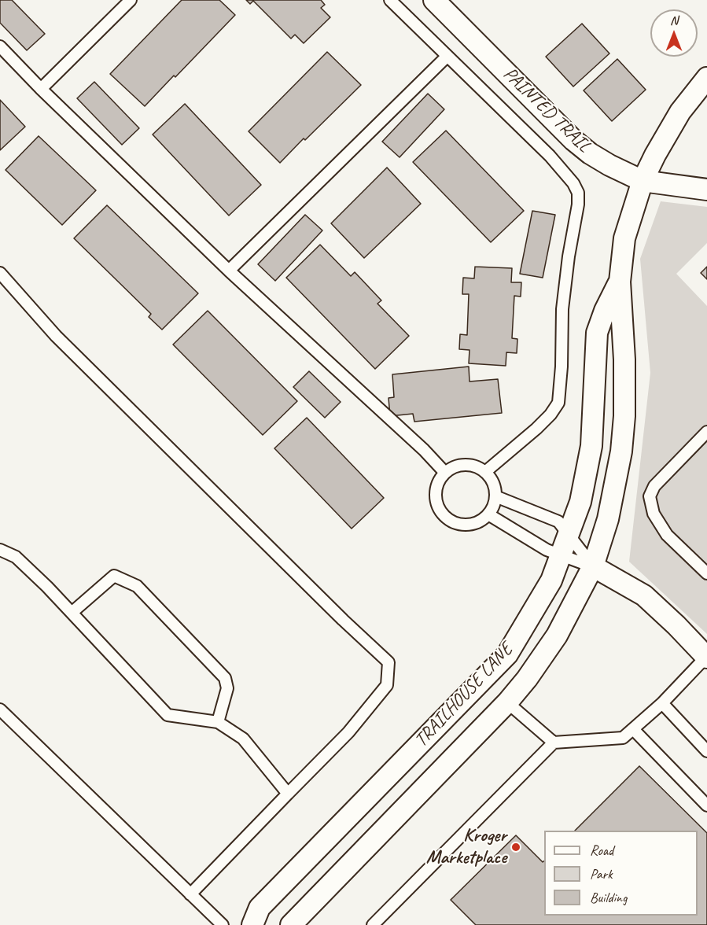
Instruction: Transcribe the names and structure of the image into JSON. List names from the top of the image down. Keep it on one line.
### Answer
{"streets":{"street":["PAINTED TRAIL","TRAILHOUSE LANE"]},"crossings":[["PAINTED TRAIL","TRAILHOUSE LANE"]],"places":["Kroger Marketplace"],"legend":["Road","Park","Building"],"north":"top"}
